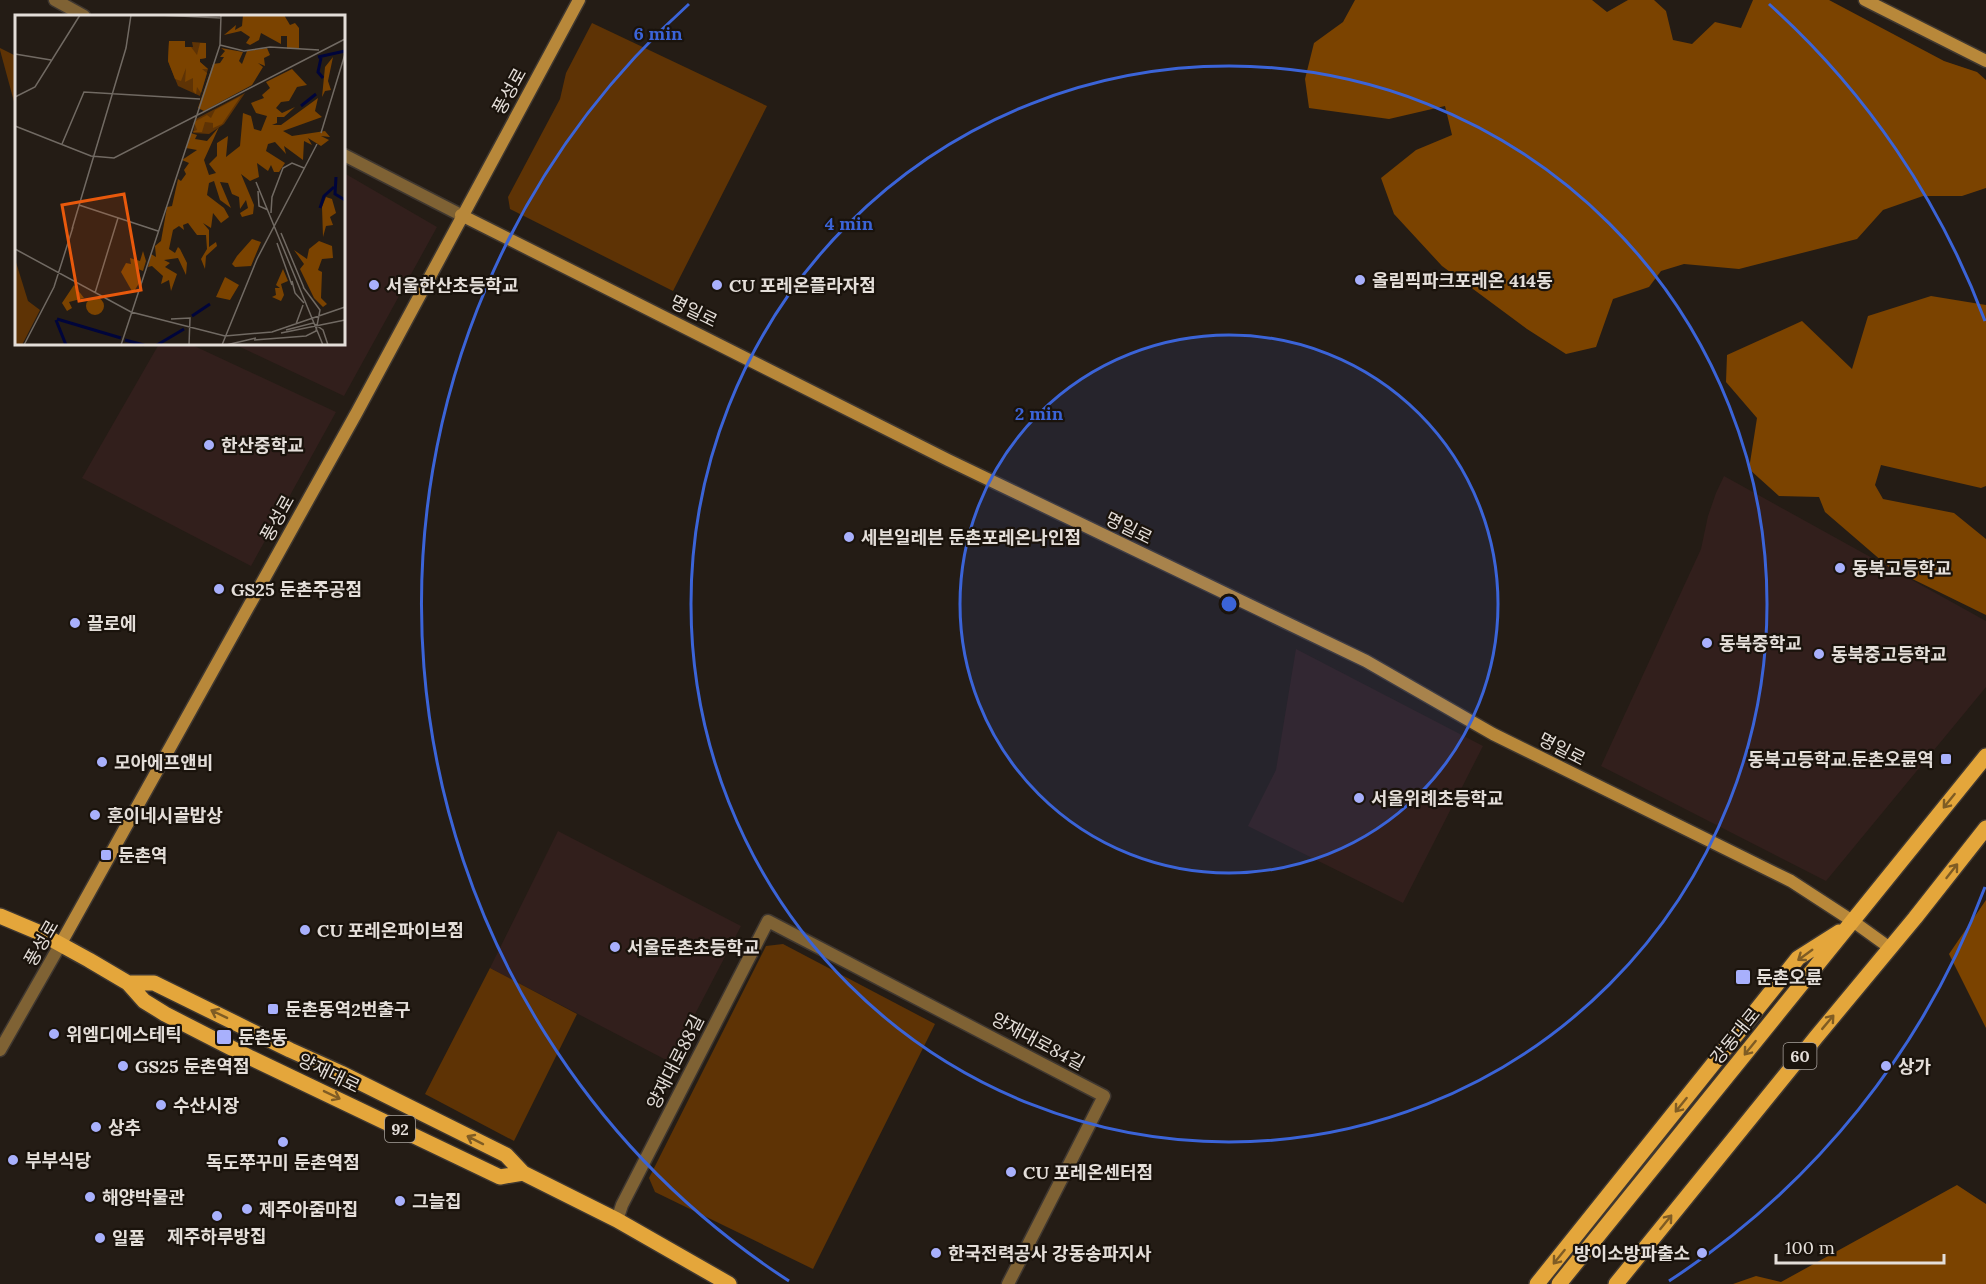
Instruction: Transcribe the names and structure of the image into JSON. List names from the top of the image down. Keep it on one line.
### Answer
{"streets":{"main road":["풍성로","명일로","강동대로","60","양재대로","92"],"street":["양재대로84길","양재대로88길"]},"crossings":[["풍성로","명일로"],["풍성로","양재대로"],["명일로","강동대로"],["명일로","60"],["양재대로84길","양재대로88길"],["양재대로88길","양재대로"]],"places":{"other":["올림픽파크포레온 414동","서울한산초등학교","CU 포레온플라자점","한산중학교","세븐일레븐 둔촌포레온나인점","동북고등학교","GS25 둔촌주공점","끌로에","동북중학교","동북중고등학교","모아에프앤비","서울위례초등학교","훈이네시골밥상","CU 포레온파이브점","서울둔촌초등학교","위엠디에스테틱","GS25 둔촌역점","상가","수산시장","상추","독도쭈꾸미 둔촌역점","부부식당","CU 포레온센터점","해양박물관","그늘집","제주아줌마집","제주하루방집","일품","한국전력공사 강동송파지사","방이소방파출소"],"transit":["동북고등학교.둔촌오륜역","둔촌역","둔촌오륜","둔촌동역2번출구","둔촌동"]},"scale_bar":"100 m","rings":["6 min","4 min","2 min"]}
